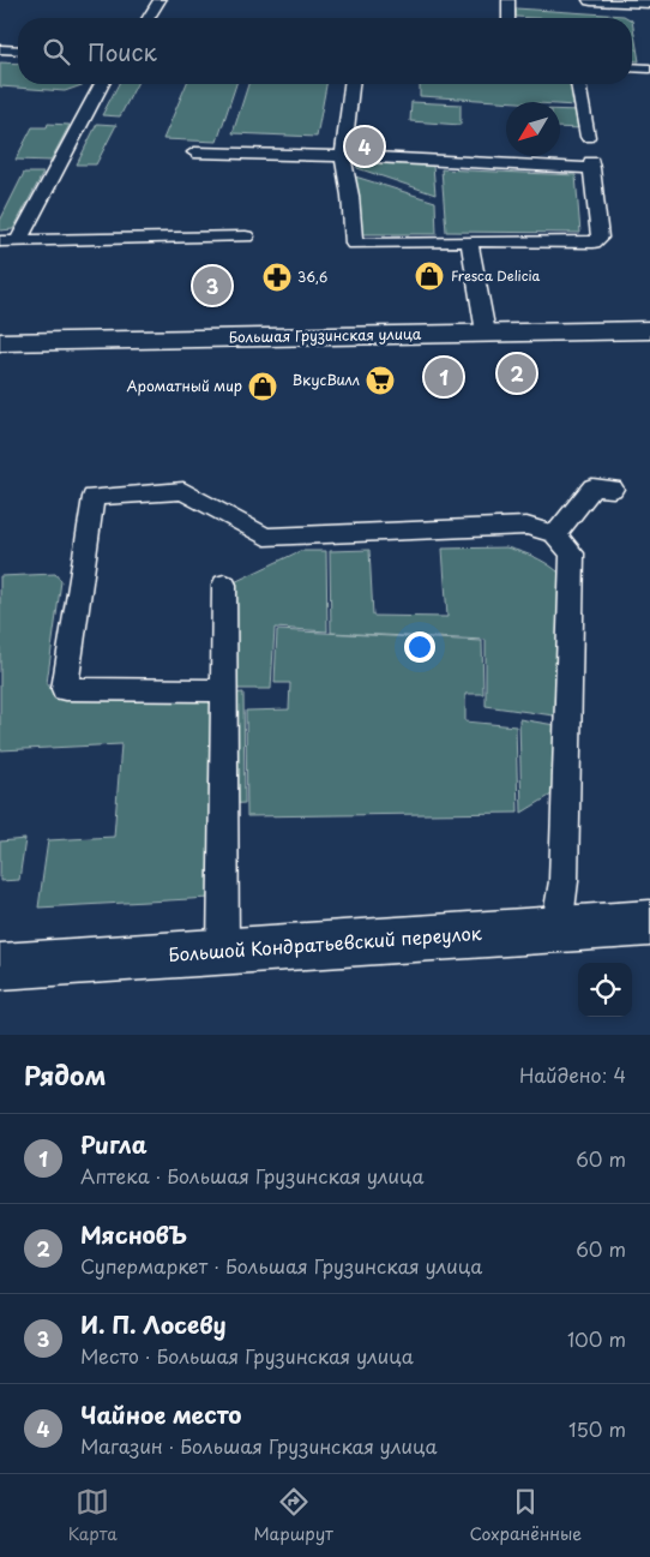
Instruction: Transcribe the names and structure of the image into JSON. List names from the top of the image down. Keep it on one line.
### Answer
{"streets":{"main road":["Большая Грузинская улица","Большой Кондратьевский переулок"]},"places":{"shop":["Fresca Delicia","Ароматный мир"],"pharmacy":["36,6"],"supermarket":["ВкусВилл"]},"north":"bottom left","page":{"search":"Поиск","pins":["4","3","2","1"],"heading":["Рядом","Найдено: 4"],"list":[{"mark":"1","name":"Ригла","note":"Аптека · Большая Грузинская улица","value":"60 m"},{"mark":"2","name":"МясновЪ","note":"Супермаркет · Большая Грузинская улица","value":"60 m"},{"mark":"3","name":"И. П. Лосеву","note":"Место · Большая Грузинская улица","value":"100 m"},{"mark":"4","name":"Чайное место","note":"Магазин · Большая Грузинская улица","value":"150 m"}],"nav":["Карта","Маршрут","Сохранённые"]}}
